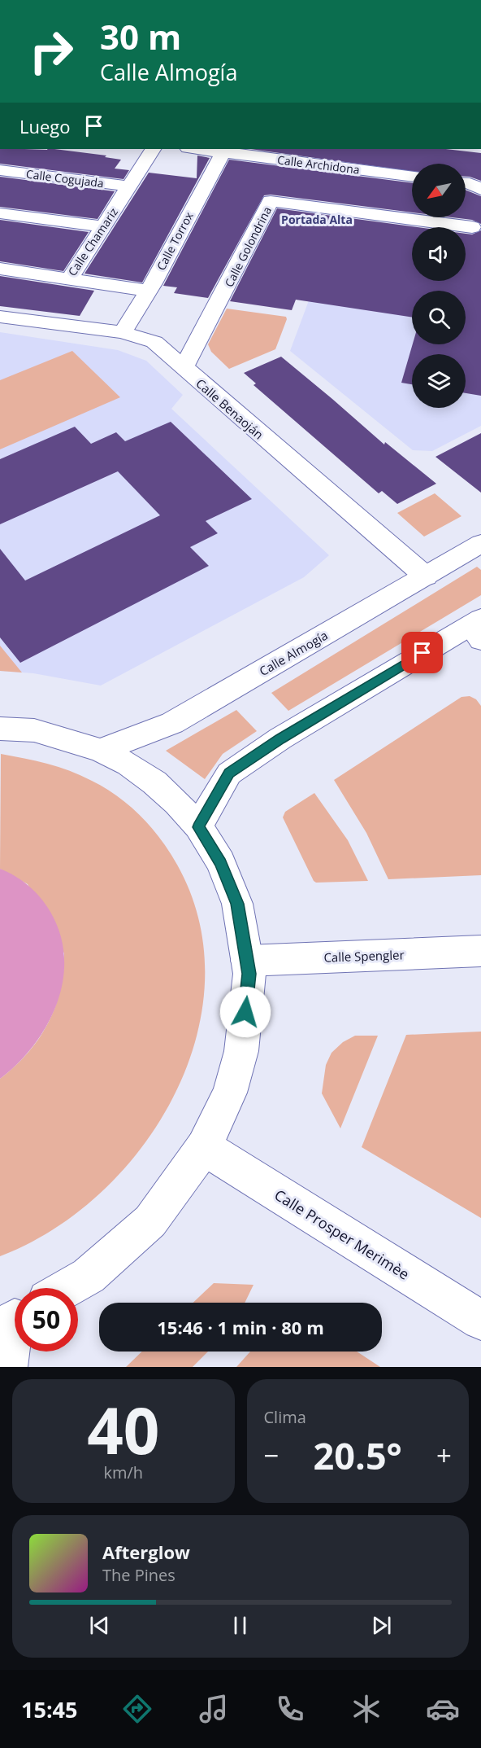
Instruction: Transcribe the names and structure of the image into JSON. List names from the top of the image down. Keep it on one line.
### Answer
{"streets":{"street":["Calle Archidona","Calle Cogujada","Calle Torrox","Calle Chamariz","Calle Golondrina","Calle Benaoján","Calle Almogía","Calle Spengler","Calle Prosper Merimèe"]},"crossings":[["Calle Archidona","Calle Torrox"],["Calle Cogujada","Calle Chamariz"],["Calle Torrox","Calle Benaoján"],["Calle Golondrina","Calle Benaoján"],["Calle Benaoján","Calle Almogía"]],"districts":["Portada Alta"],"north":"bottom left","page":{"turn":["30 m","Calle Almogía"],"then":"Luego","limit":"50","trip":"15:46 · 1 min · 80 m","tile":[["40","km/h"],"Clima"],"heat":["−","20.5°","+"],"song":["Afterglow","The Pines"],"tabs":"15:45"}}
